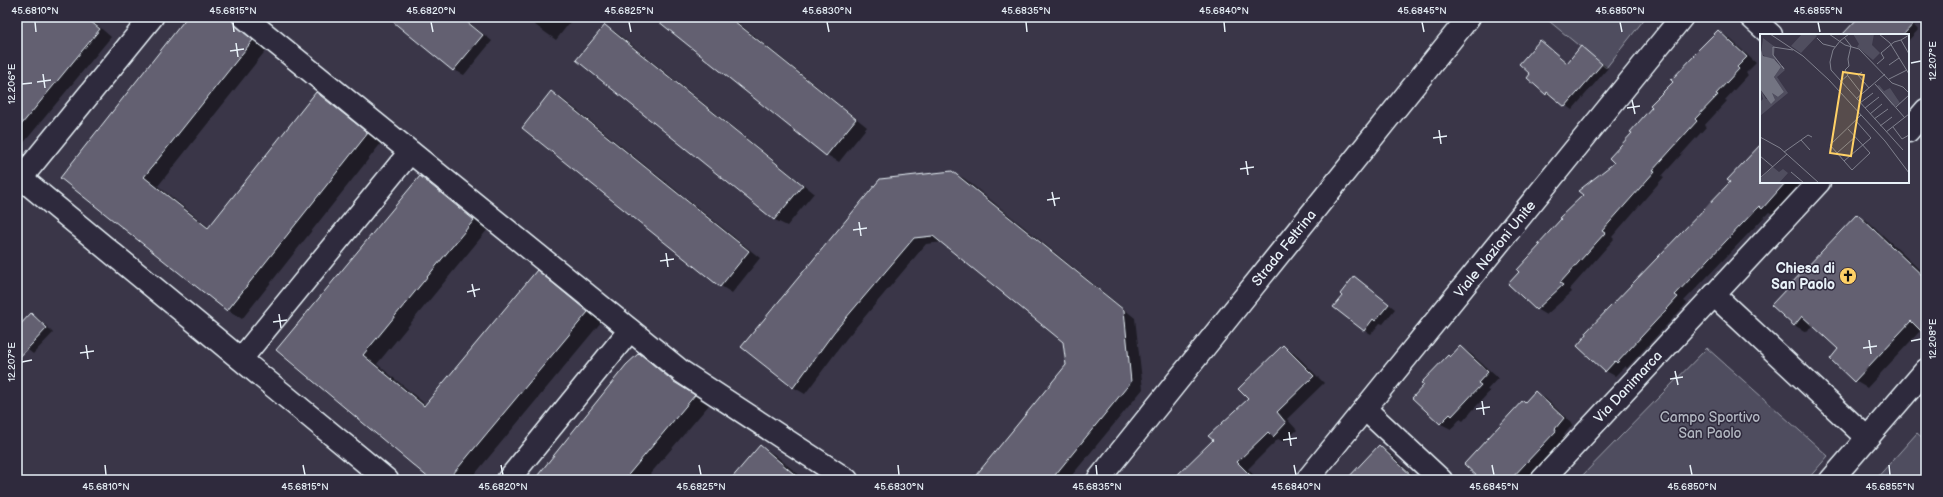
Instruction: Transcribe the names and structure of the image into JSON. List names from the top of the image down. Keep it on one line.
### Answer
{"streets":{"street":["Strada Feltrina","Viale Nazioni Unite","Via Danimarca"]},"parks":["Campo Sportivo San Paolo"],"places":{"church":["Chiesa di San Paolo"]},"coordinates":["45.6810°N","45.6815°N","45.6820°N","45.6825°N","45.6830°N","45.6835°N","45.6840°N","45.6845°N","45.6850°N","45.6855°N","12.207°E","12.206°E","12.208°E"]}
